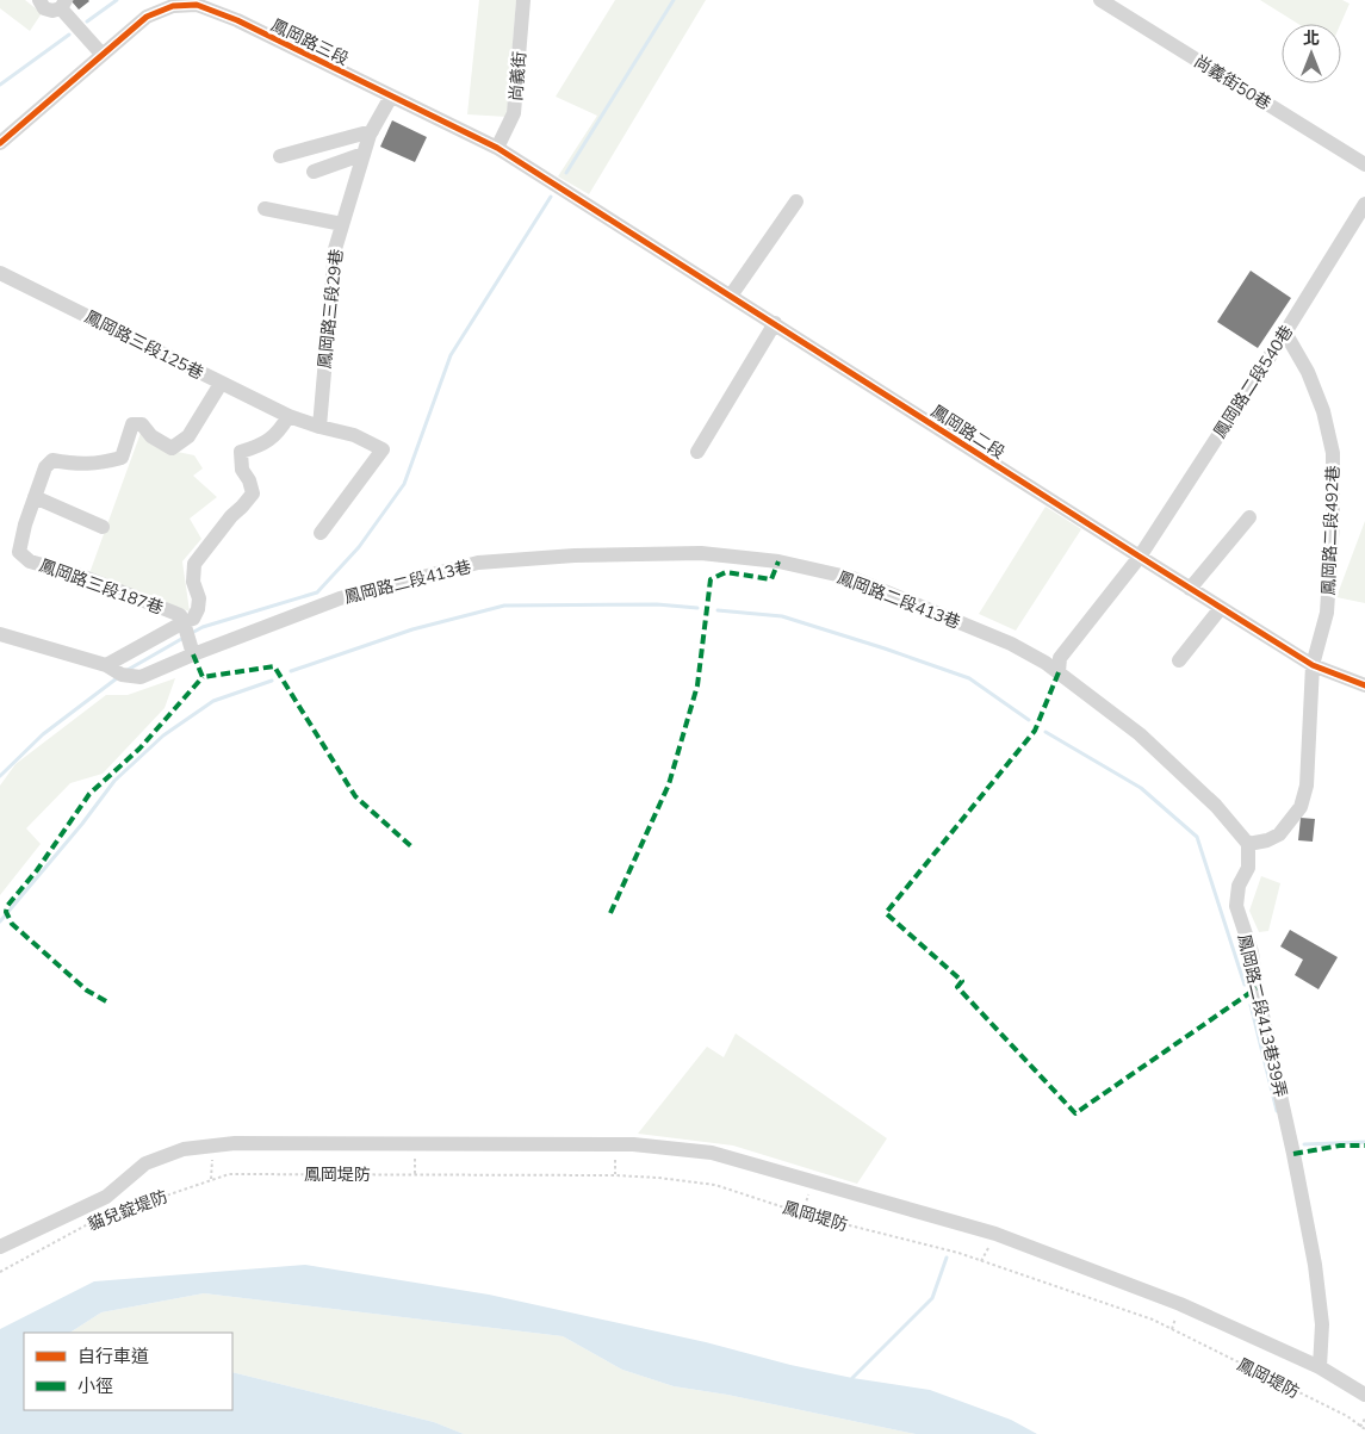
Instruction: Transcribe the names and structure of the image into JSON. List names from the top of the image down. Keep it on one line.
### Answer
{"streets":{"street":["鳳岡路三段","尚義街","尚義街50巷","鳳岡路三段29巷","鳳岡路三段125巷","鳳岡路二段540巷","鳳岡路二段","鳳岡路二段492巷","鳳岡路二段413巷","鳳岡路三段187巷","鳳岡路二段413巷39弄"],"path":["鳳岡堤防","貓兒錠堤防"]},"crossings":[["鳳岡路三段","尚義街"],["鳳岡路三段","鳳岡路三段29巷"],["鳳岡路三段","鳳岡路二段"],["鳳岡路三段125巷","鳳岡路三段187巷"],["鳳岡路二段540巷","鳳岡路二段"],["鳳岡路二段540巷","鳳岡路二段492巷"],["鳳岡路二段540巷","鳳岡路二段413巷"],["鳳岡路二段","鳳岡路二段492巷"],["鳳岡路二段413巷","鳳岡路三段187巷"],["鳳岡路二段413巷","鳳岡路二段413巷39弄"],["鳳岡堤防","貓兒錠堤防"]],"legend":["自行車道","小徑"],"north":"top"}
